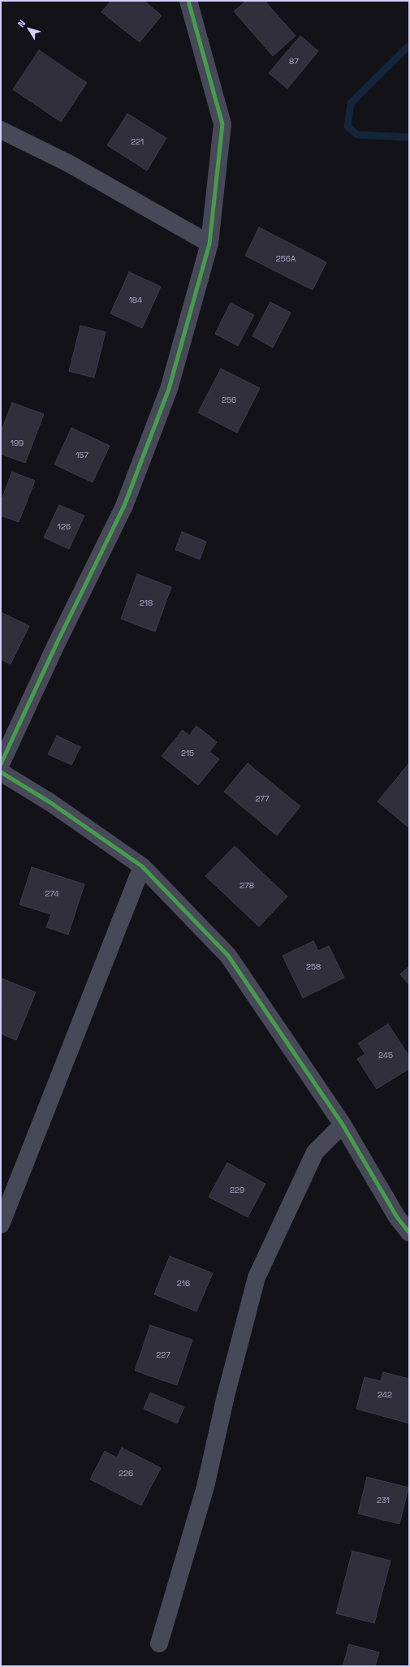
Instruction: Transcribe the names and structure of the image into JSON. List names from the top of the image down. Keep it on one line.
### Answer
{"house_numbers":["87","221","256A","184","256","199","157","126","218","215","277","278","274","258","245","229","216","227","242","226","231"],"north":"top left"}
